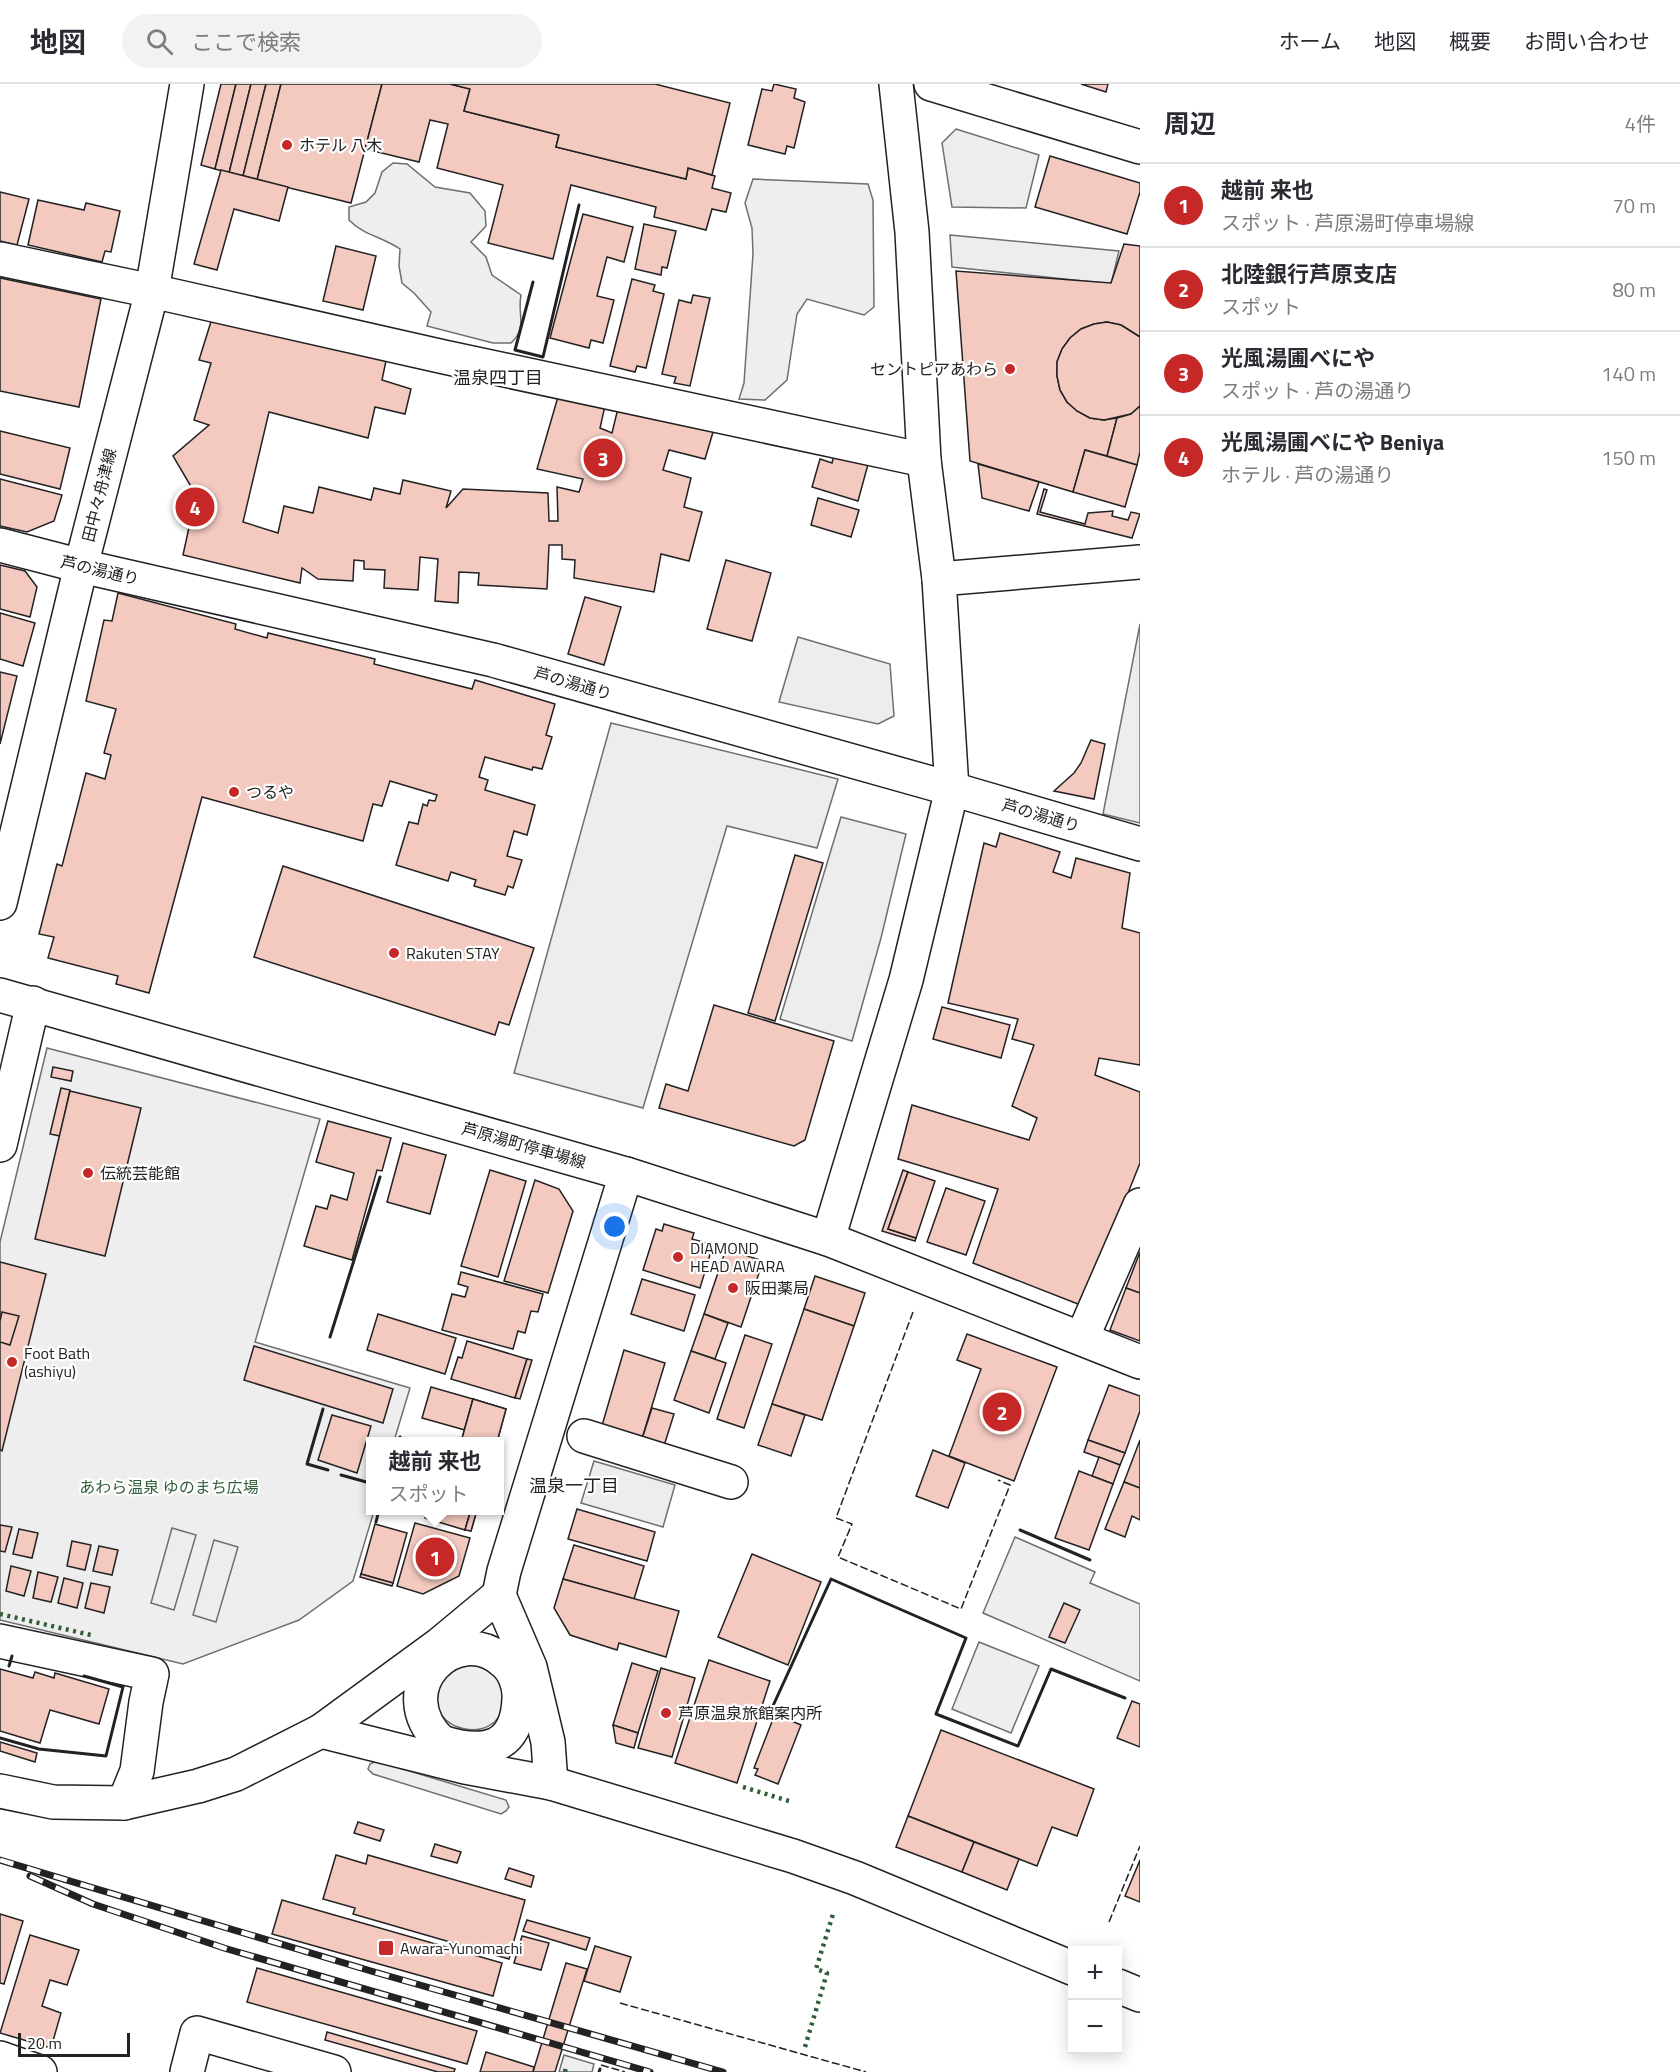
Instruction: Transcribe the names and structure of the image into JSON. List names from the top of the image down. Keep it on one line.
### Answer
{"streets":{"street":["田中々舟津線","芦の湯通り","芦原湯町停車場線"]},"crossings":[["田中々舟津線","芦の湯通り"]],"districts":["温泉四丁目","温泉一丁目"],"parks":["あわら温泉 ゆのまち広場"],"places":{"other":["ホテル 八木","セントピアあわら","つるや","Rakuten STAY","伝統芸能館","DIAMOND HEAD AWARA","阪田薬局","Foot Bath (ashiyu)","芦原温泉旅館案内所"],"transit":["Awara-Yunomachi"]},"scale_bar":"20 m","page":{"header":"地図","search":"ここで検索","nav":["ホーム","地図","概要","お問い合わせ"],"heading":["周辺","4件"],"list":[{"mark":"1","name":"越前 来也","note":"スポット · 芦原湯町停車場線","value":"70 m"},{"mark":"2","name":"北陸銀行芦原支店","note":"スポット","value":"80 m"},{"mark":"3","name":"光風湯圃べにや","note":"スポット · 芦の湯通り","value":"140 m"},{"mark":"4","name":"光風湯圃べにや Beniya","note":"ホテル · 芦の湯通り","value":"150 m"}],"pins":["3","4","2","1"],"popup":["越前 来也","スポット"],"map_buttons":["+","−"],"scale":"20 m"}}
